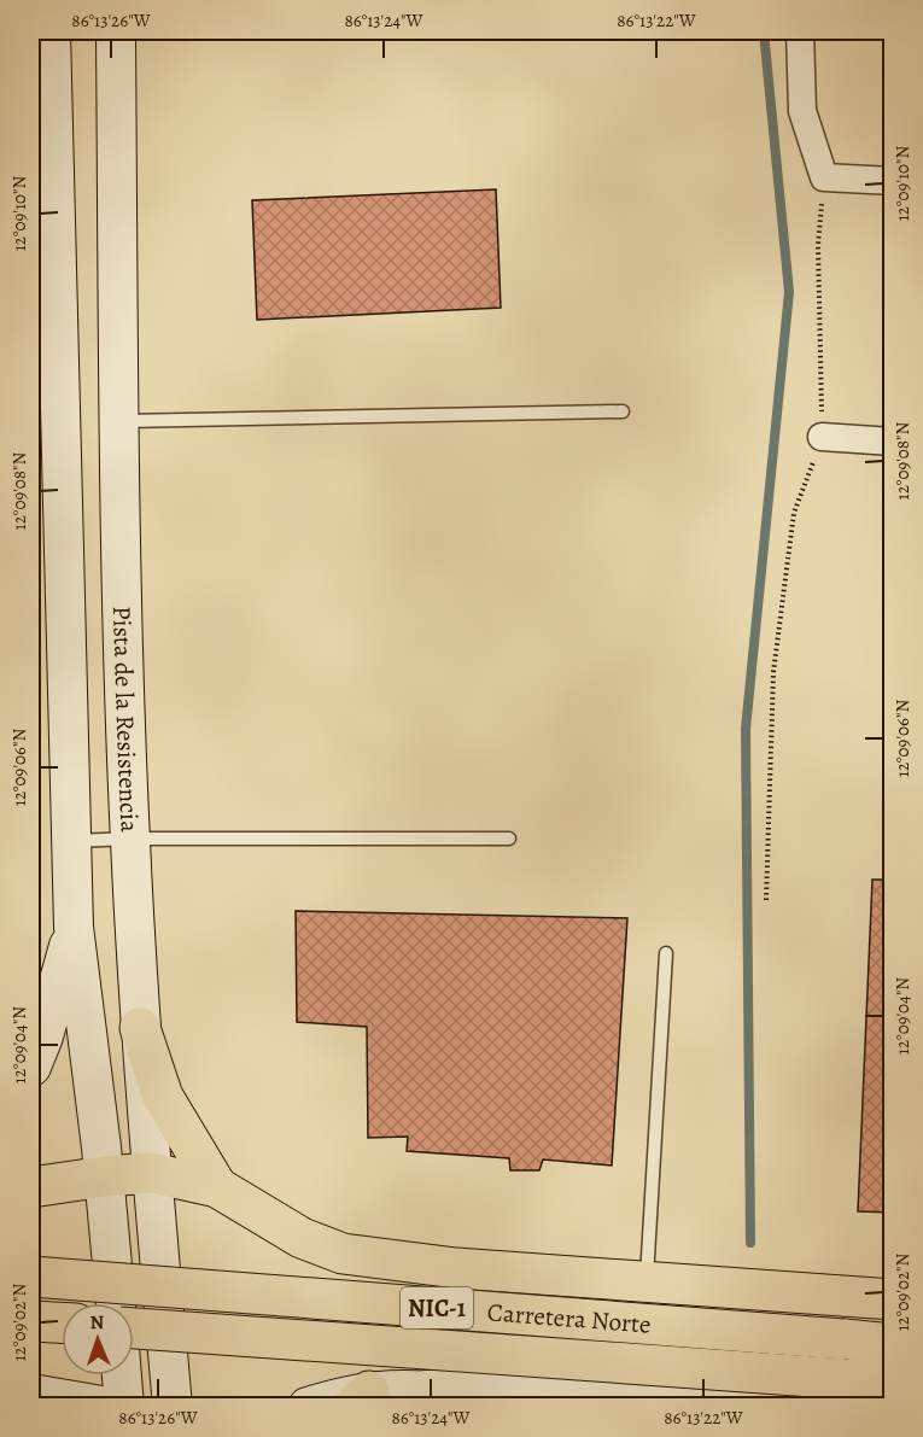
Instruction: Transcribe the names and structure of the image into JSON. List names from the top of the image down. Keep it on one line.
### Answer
{"streets":{"highway":["NIC-1","Carretera Norte"],"street":["Pista de la Resistencia"]},"north":"top","coordinates":["86°13'26\"W","86°13'24\"W","86°13'22\"W","12°09'10\"N","12°09'08\"N","12°09'06\"N","12°09'04\"N","12°09'02\"N"]}
